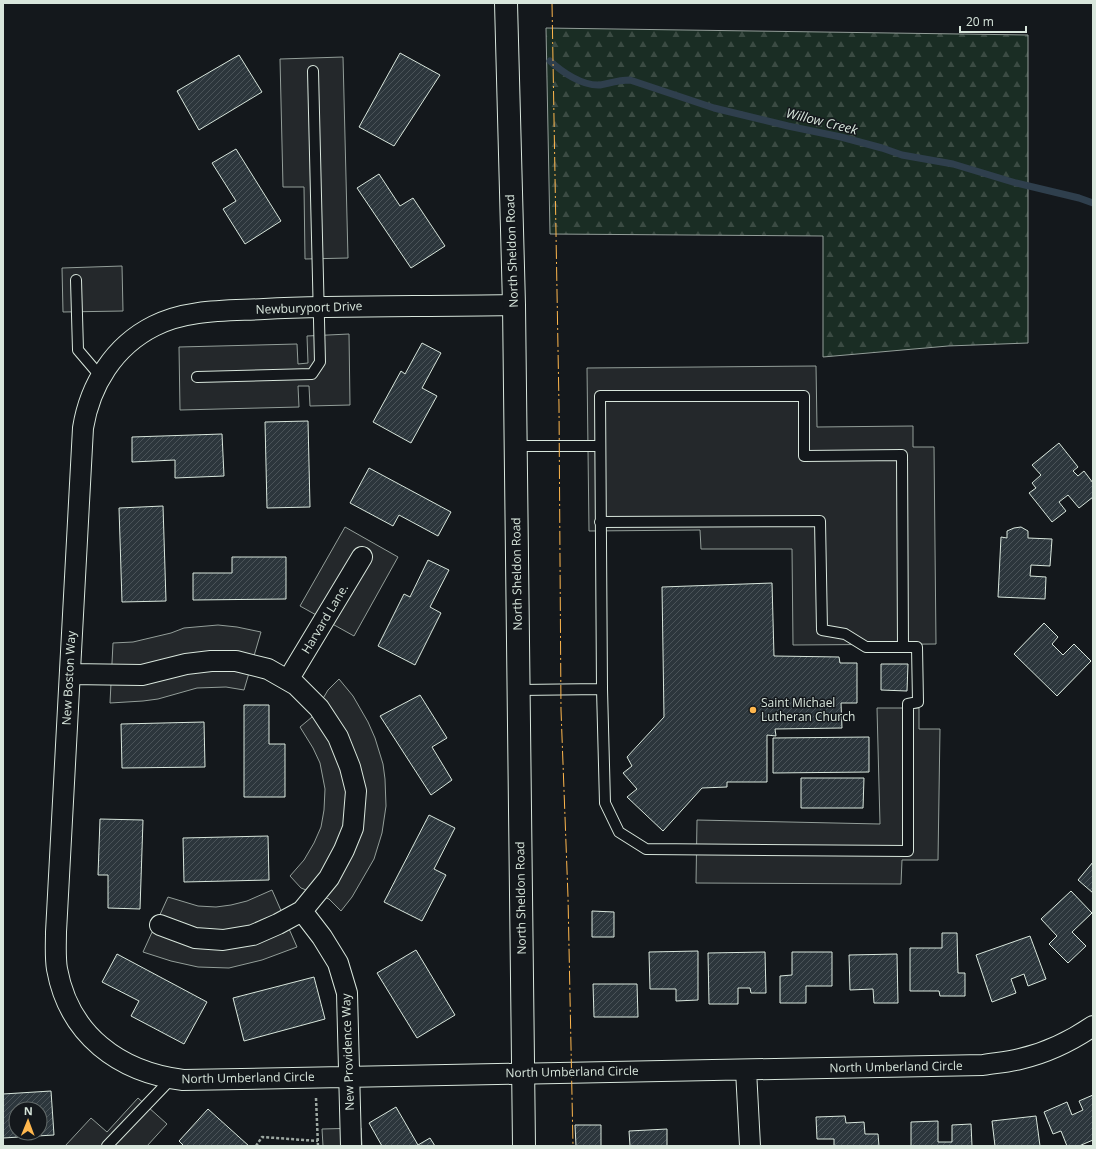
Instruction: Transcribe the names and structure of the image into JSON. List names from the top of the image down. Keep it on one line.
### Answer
{"streets":{"street":["North Sheldon Road","Newburyport Drive","Harvard Lane.","New Boston Way","New Providence Way","North Umberland Circle"]},"crossings":[["North Sheldon Road","Newburyport Drive"],["North Sheldon Road","North Umberland Circle"],["Newburyport Drive","New Boston Way"],["New Boston Way","North Umberland Circle"],["New Providence Way","North Umberland Circle"]],"water":["Willow Creek"],"places":["Saint Michael Lutheran Church"],"scale_bar":"20 m","north":"top"}
